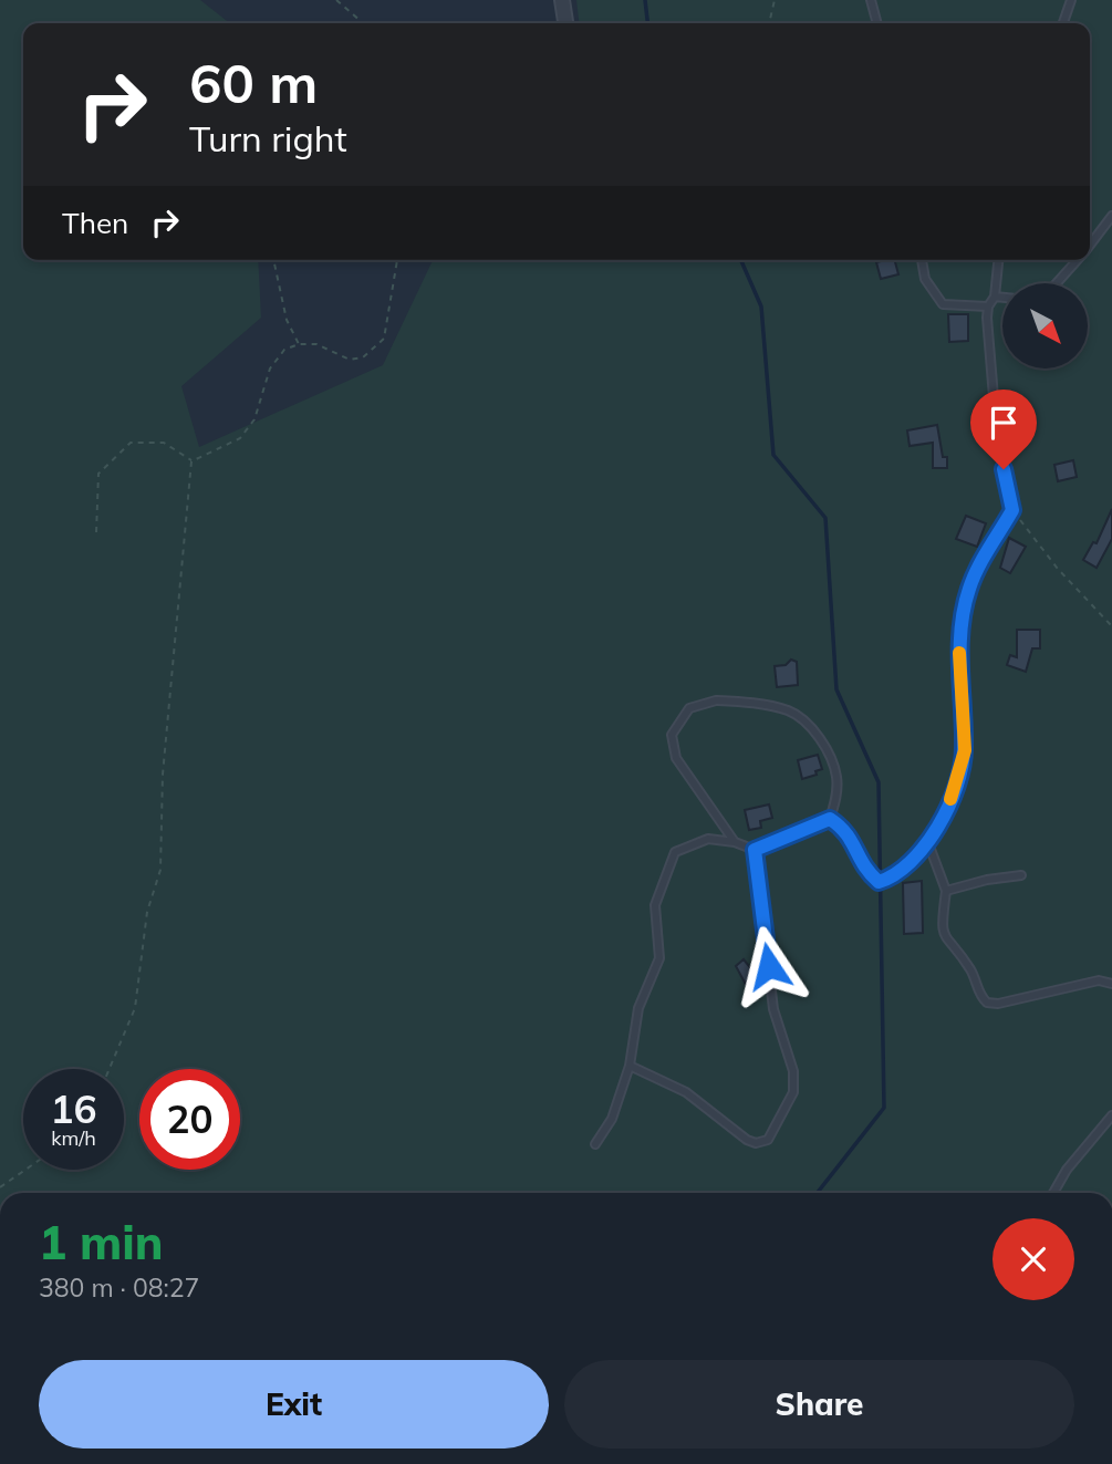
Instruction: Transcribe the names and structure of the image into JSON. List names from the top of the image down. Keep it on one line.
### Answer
{"north":"bottom right","page":{"turn":["60 m","Turn right"],"then":"Then","speed":"16 km/h","limit":"20","heading":["1 min","380 m · 08:27"],"buttons":["Exit","Share"]}}
